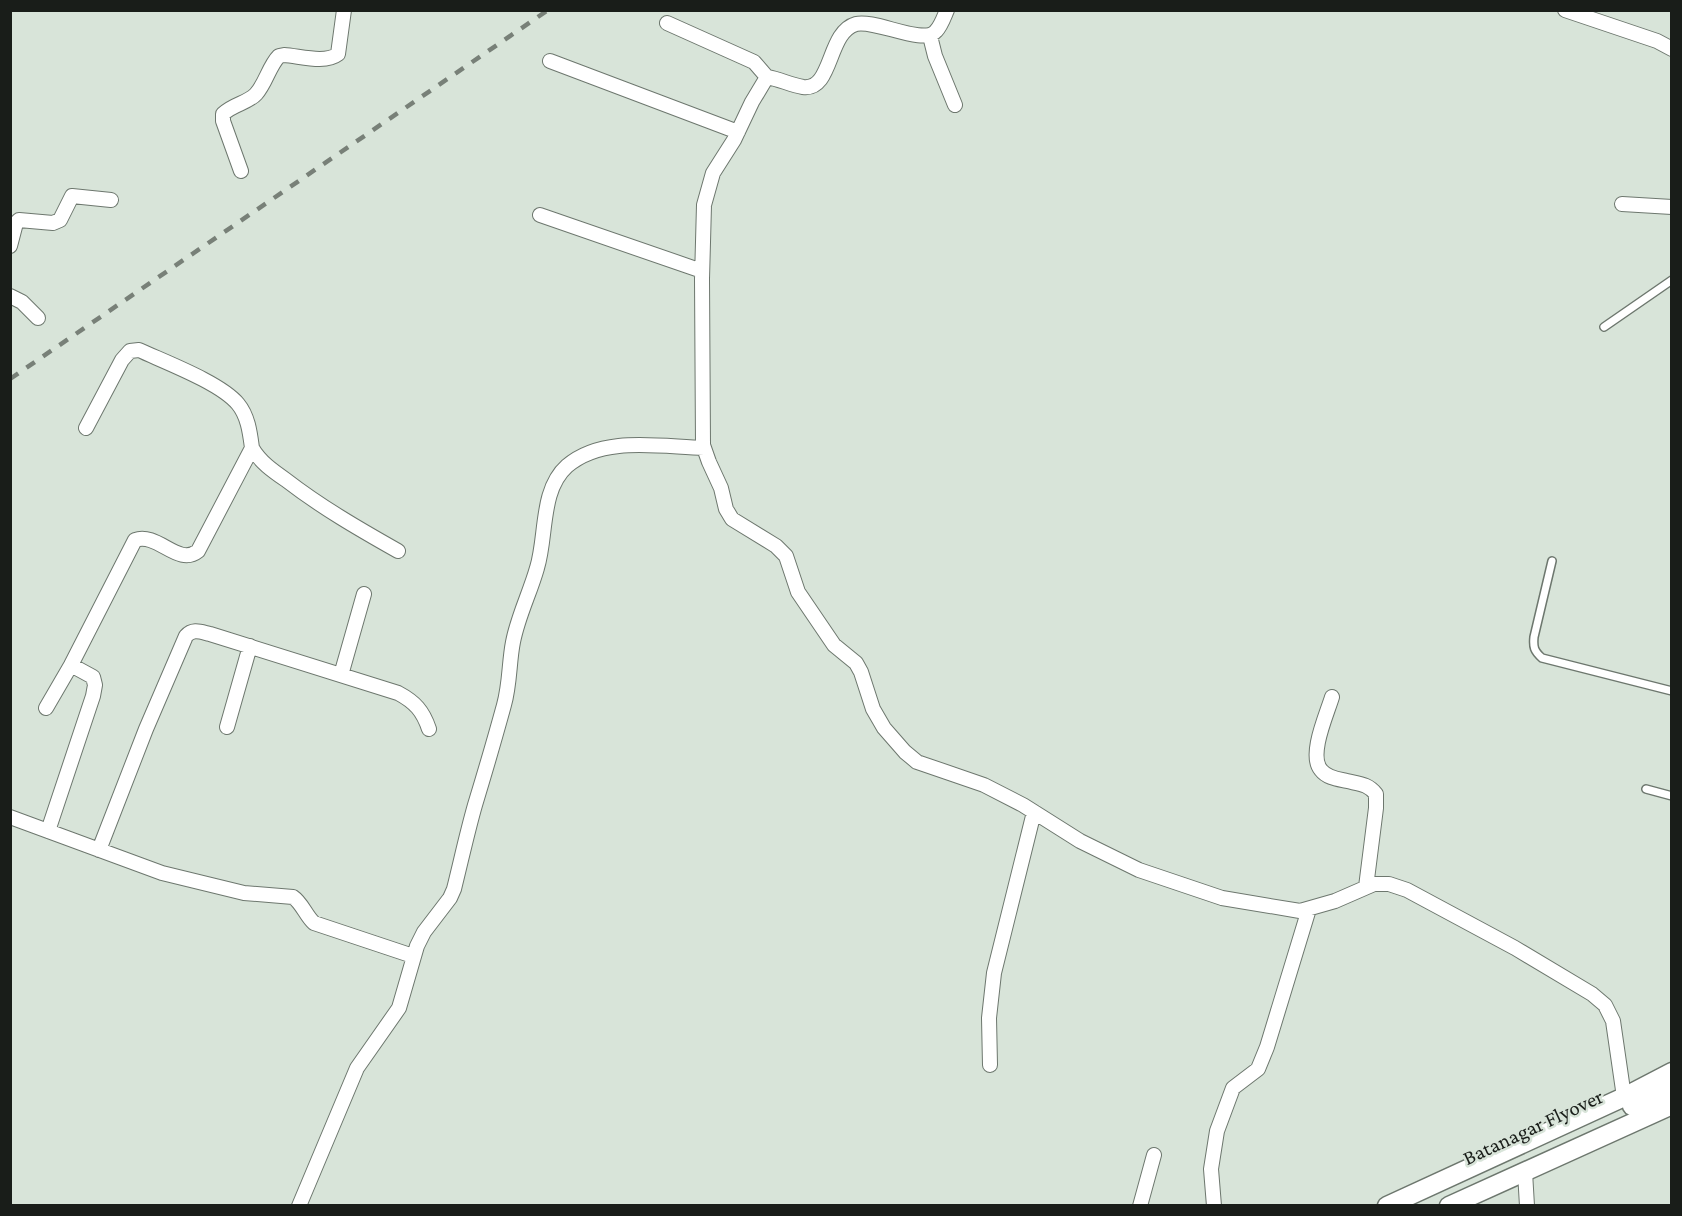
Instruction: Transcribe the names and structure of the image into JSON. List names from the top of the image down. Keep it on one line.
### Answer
{"streets":{"street":["Batanagar Flyover"]}}
